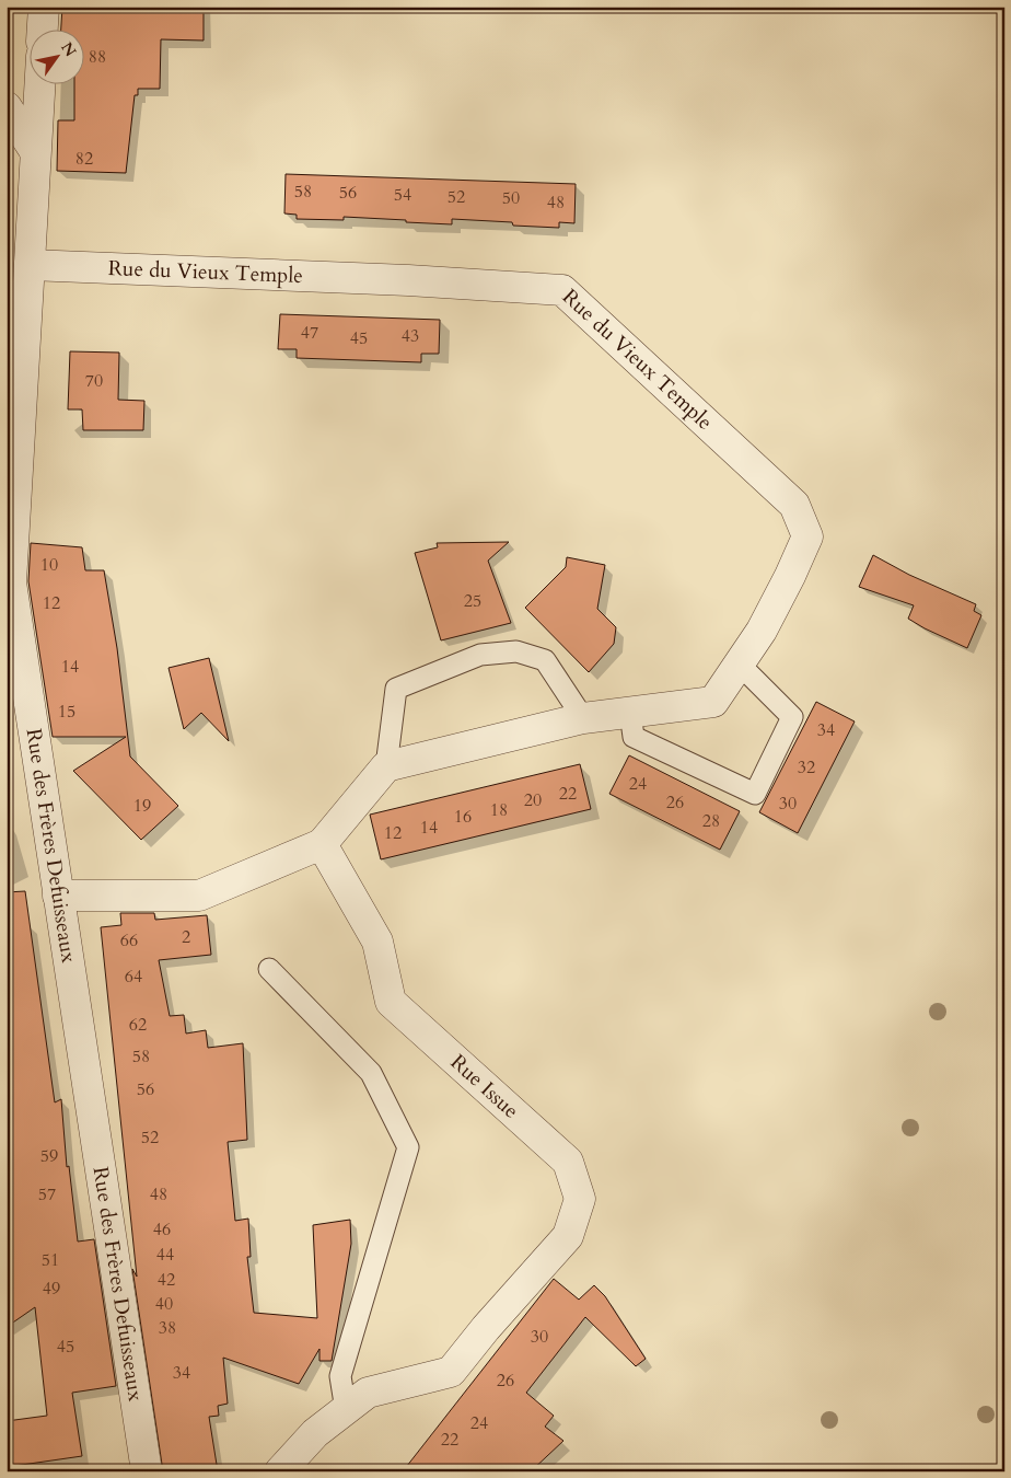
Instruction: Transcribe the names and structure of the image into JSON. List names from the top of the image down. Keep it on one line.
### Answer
{"streets":{"street":["Rue du Vieux Temple","Rue des Frères Defuisseaux","Rue Issue"]},"crossings":[["Rue du Vieux Temple","Rue des Frères Defuisseaux"]],"house_numbers":["88","82","58","56","54","52","50","48","47","43","45","70","10","25","12","14","15","34","32","24","22","20","26","30","19","18","16","28","14","12","2","66","64","62","58","56","52","59","57","48","46","44","51","42","49","40","38","30","45","34","26","24","22"],"north":"top right"}
